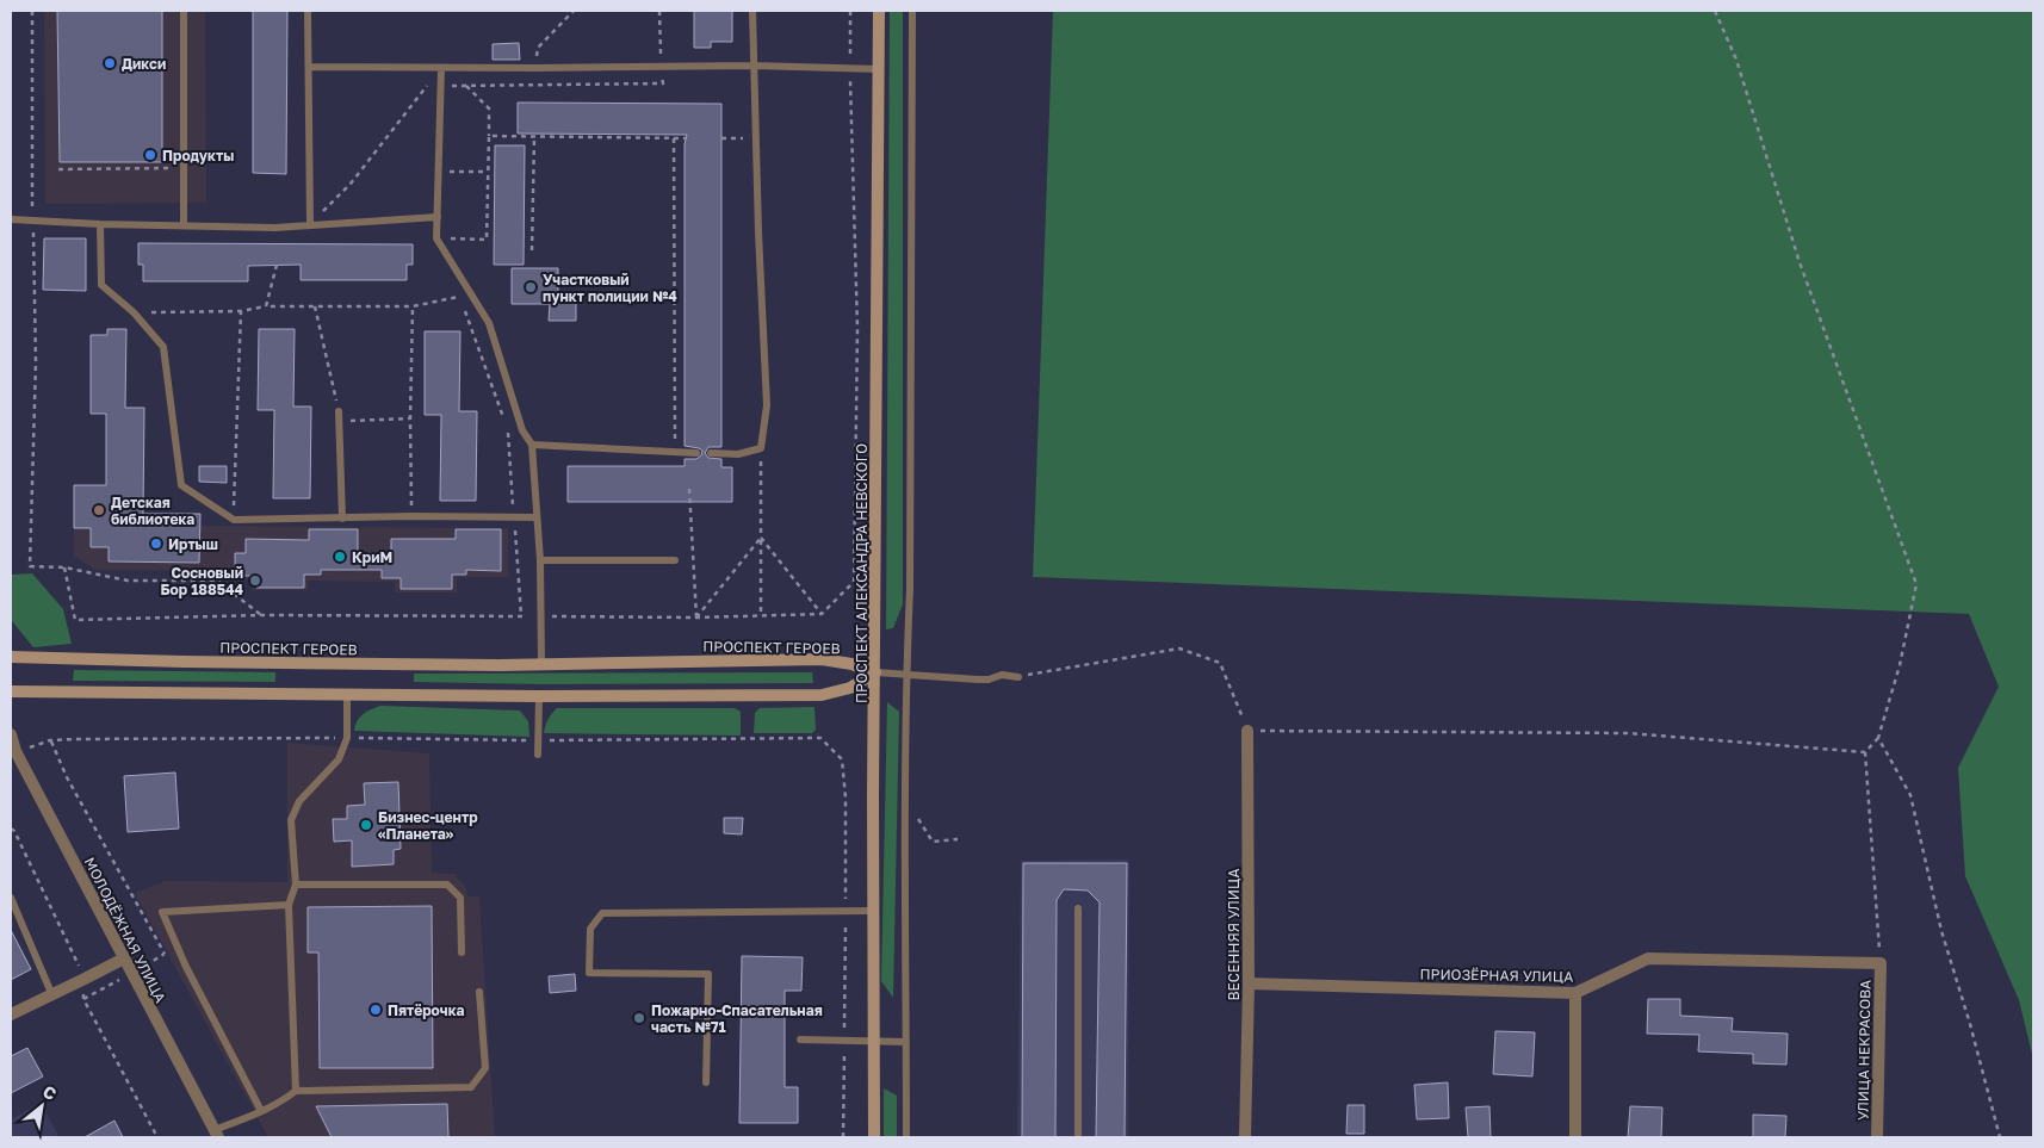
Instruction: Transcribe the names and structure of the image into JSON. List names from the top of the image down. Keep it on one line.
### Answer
{"streets":{"main road":["ПРОСПЕКТ АЛЕКСАНДРА НЕВСКОГО","ПРОСПЕКТ ГЕРОЕВ"],"street":["МОЛОДЁЖНАЯ УЛИЦА","ВЕСЕННЯЯ УЛИЦА","ПРИОЗЁРНАЯ УЛИЦА","УЛИЦА НЕКРАСОВА"]},"crossings":[["ПРОСПЕКТ АЛЕКСАНДРА НЕВСКОГО","ПРОСПЕКТ ГЕРОЕВ"],["ВЕСЕННЯЯ УЛИЦА","ПРИОЗЁРНАЯ УЛИЦА"],["ПРИОЗЁРНАЯ УЛИЦА","УЛИЦА НЕКРАСОВА"]],"places":["Дикси","Продукты","Участковый пункт полиции №4","Детская библиотека","Иртыш","КриМ","Сосновый Бор 188544","Бизнес-центр «Планета»","Пятёрочка","Пожарно-Спасательная часть №71"],"north":"top right"}
